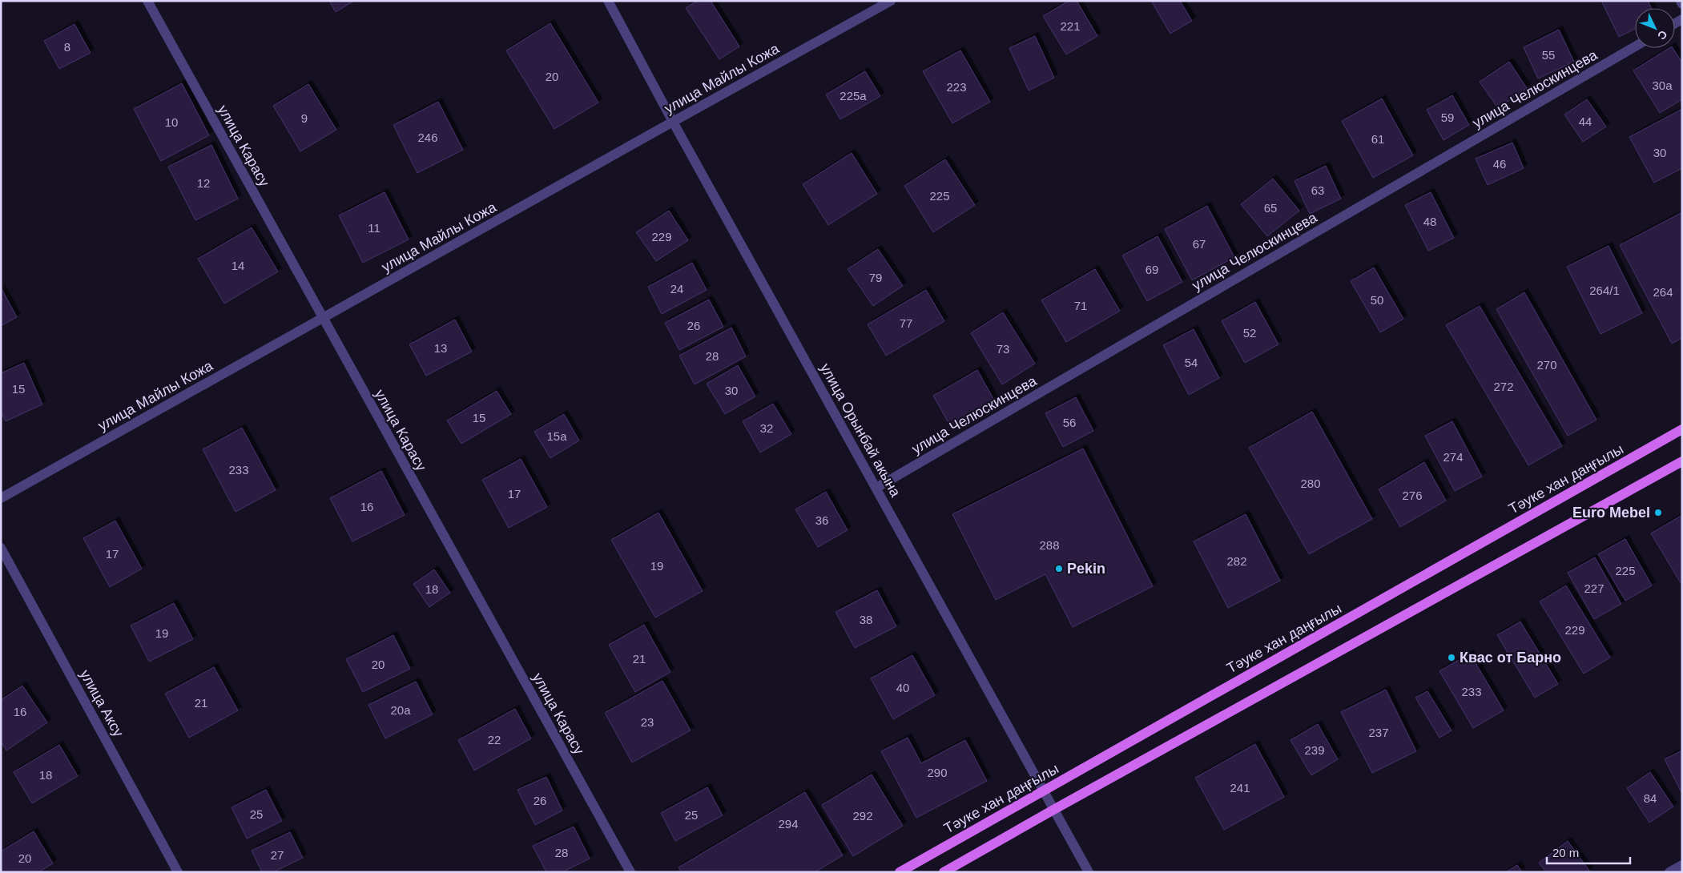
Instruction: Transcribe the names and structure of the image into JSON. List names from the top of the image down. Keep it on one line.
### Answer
{"streets":{"main road":["Тәуке хан даңғылы"],"street":["улица Майлы Кожа","улица Челюскинцева","улица Карасу","улица Орынбай акына","улица Аксу"]},"crossings":[["улица Майлы Кожа","улица Карасу"],["улица Майлы Кожа","улица Орынбай акына"],["улица Челюскинцева","улица Орынбай акына"],["улица Орынбай акына","Тәуке хан даңғылы"]],"places":["Euro Mebel","Pekin","Квас от Барно"],"house_numbers":["221","8","55","20","30а","223","225а","59","9","44","10","246","61","30","46","12","63","225","65","48","11","229","67","14","69","79","24","264/1","264","50","71","77","26","52","13","73","28","54","270","272","15","30","15","56","32","15а","274","233","280","17","276","16","36","288","17","282","19","225","227","18","38","229","19","21","20","40","233","21","20а","16","23","237","22","239","290","18","241","84","26","25","25","292","294","28","27","20"],"scale_bar":"20 m","north":"bottom right"}
